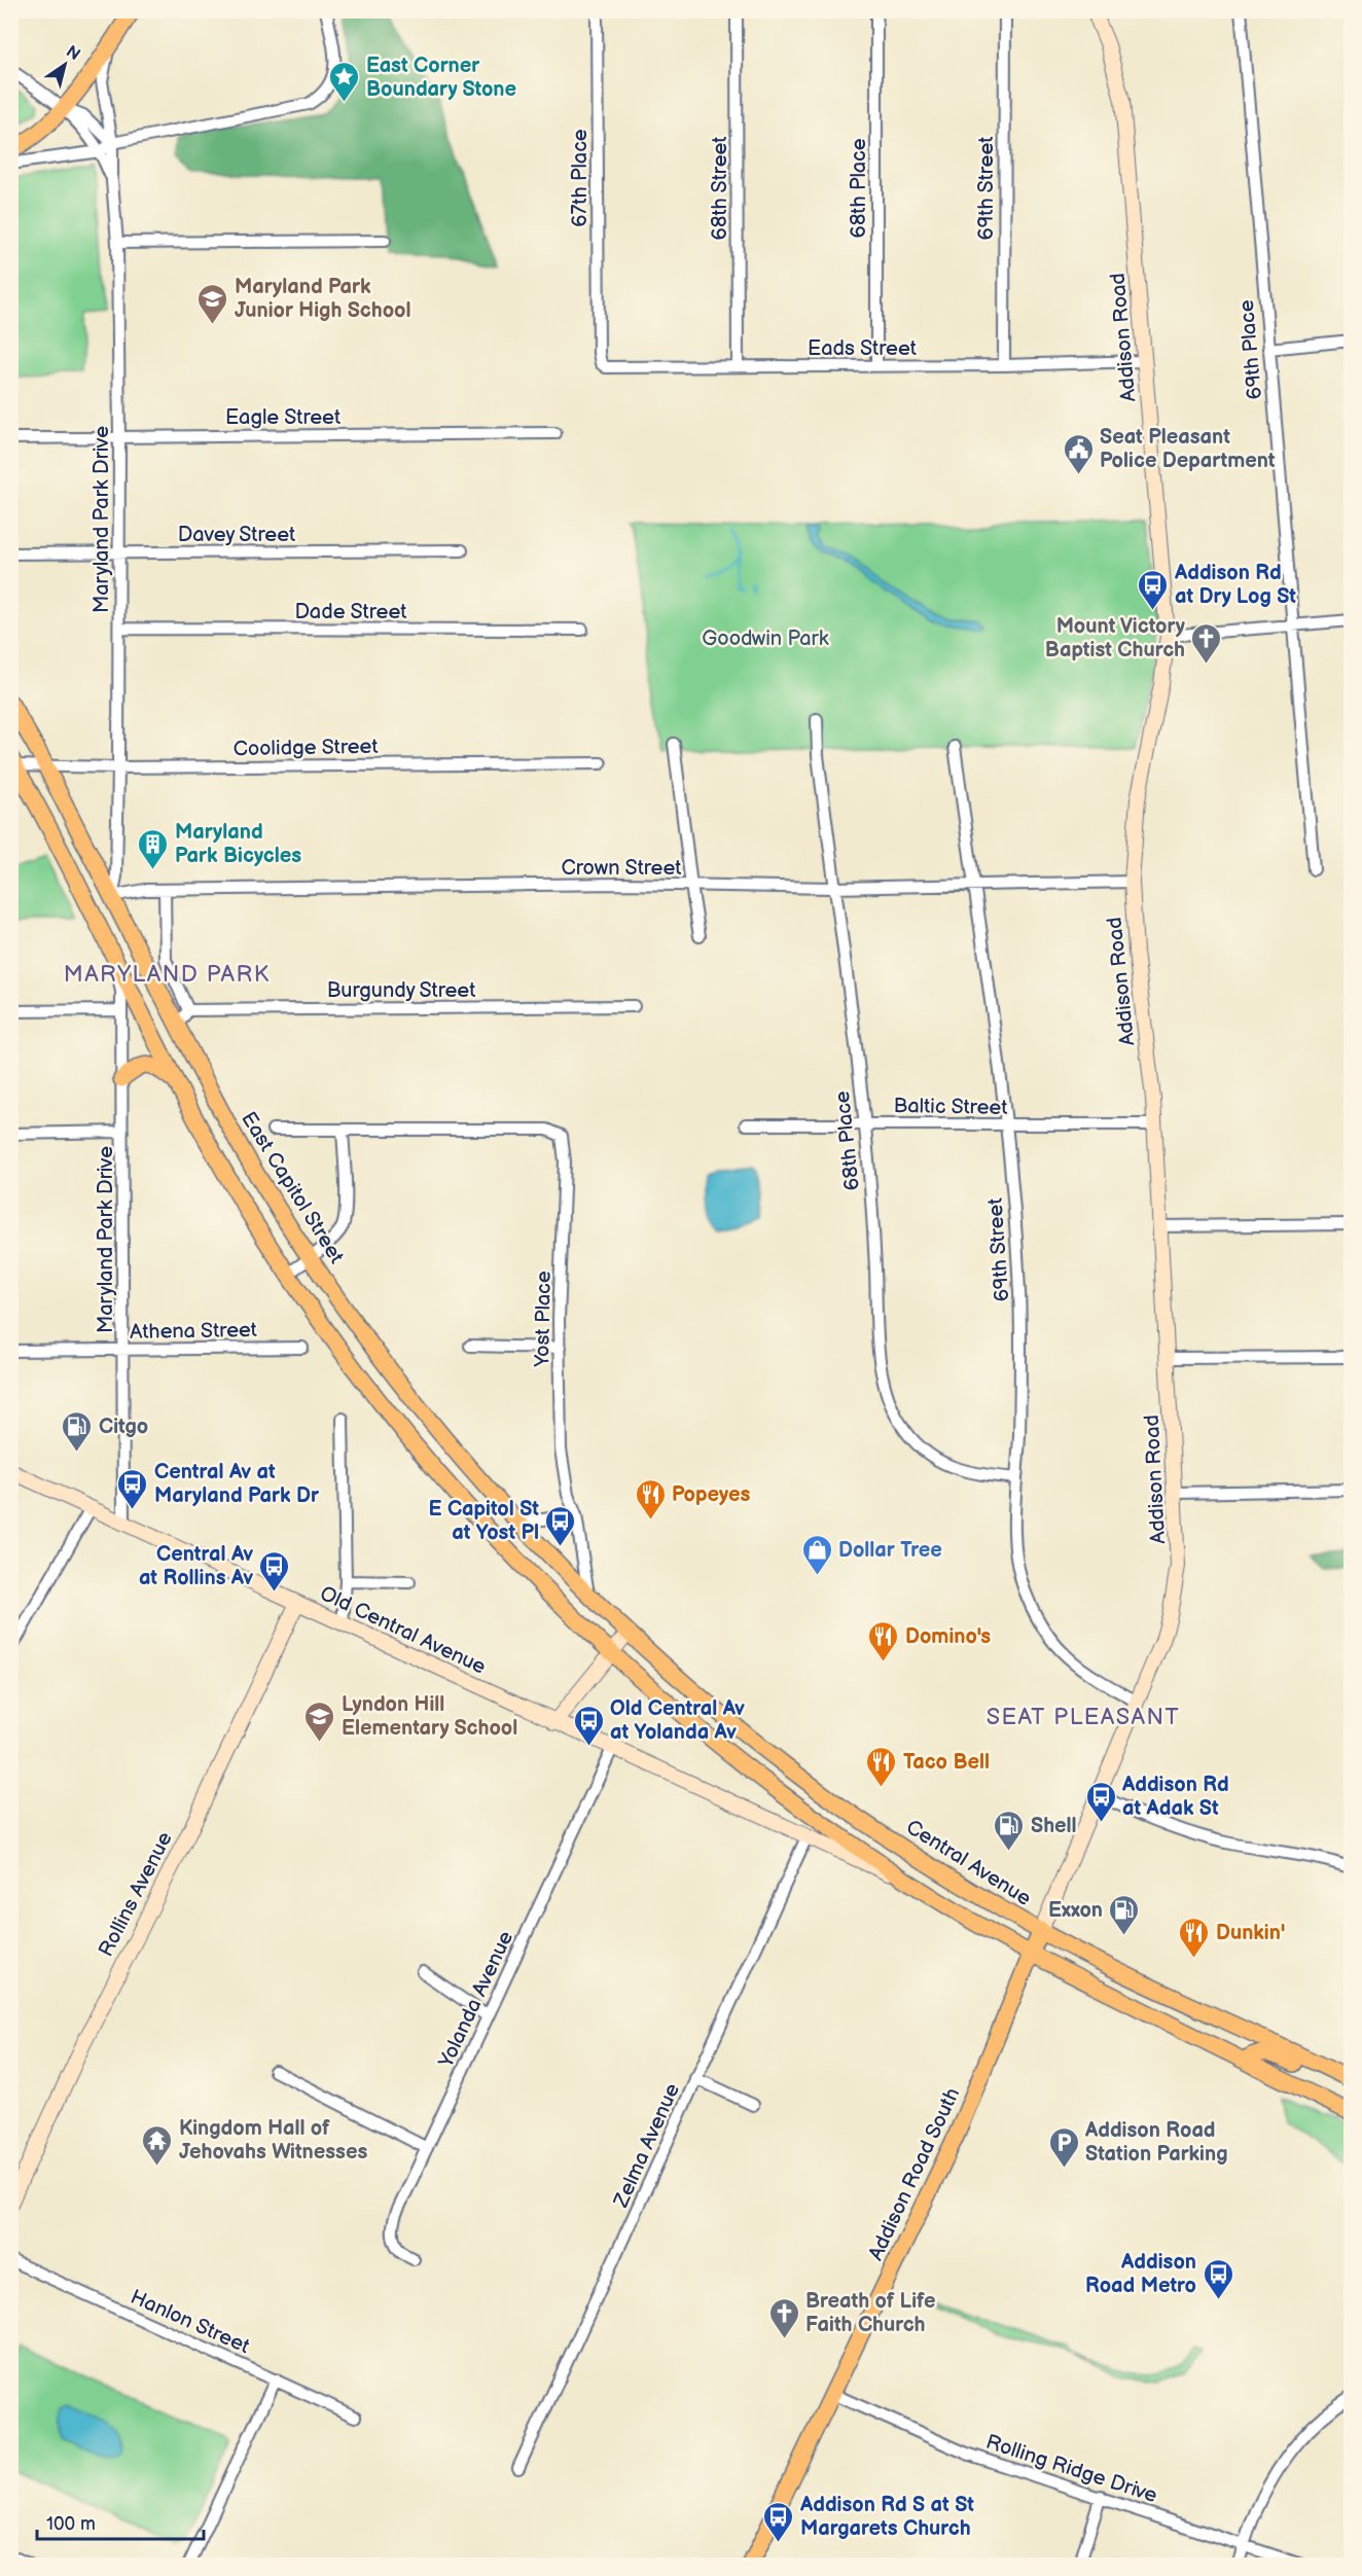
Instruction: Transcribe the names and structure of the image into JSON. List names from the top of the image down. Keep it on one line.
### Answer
{"streets":{"main road":["Addison Road","East Capitol Street","Old Central Avenue","Central Avenue","Rollins Avenue","Addison Road South"],"street":["67th Place","68th Street","68th Place","69th Street","Eads Street","69th Place","Eagle Street","Maryland Park Drive","Davey Street","Dade Street","Coolidge Street","Crown Street","Burgundy Street","Baltic Street","Yost Place","Athena Street","Yolanda Avenue","Zelma Avenue","Hanlon Street","Rolling Ridge Drive"]},"crossings":[["67th Place","Eads Street"],["68th Street","Eads Street"],["68th Place","69th Street"],["68th Place","Eads Street"],["68th Place","Crown Street"],["68th Place","Baltic Street"],["69th Street","Addison Road"],["69th Street","Eads Street"],["69th Street","Crown Street"],["69th Street","Baltic Street"],["Addison Road","Eads Street"],["Addison Road","Crown Street"],["Addison Road","Baltic Street"],["Addison Road","Central Avenue"],["Addison Road","Addison Road South"],["Eagle Street","Maryland Park Drive"],["Maryland Park Drive","Davey Street"],["Maryland Park Drive","Dade Street"],["Maryland Park Drive","Coolidge Street"],["Maryland Park Drive","Crown Street"],["Maryland Park Drive","East Capitol Street"],["Maryland Park Drive","Athena Street"],["Maryland Park Drive","Old Central Avenue"],["Coolidge Street","East Capitol Street"],["Crown Street","East Capitol Street"],["East Capitol Street","Yost Place"],["East Capitol Street","Central Avenue"],["Old Central Avenue","Rollins Avenue"],["Old Central Avenue","Yolanda Avenue"],["Old Central Avenue","Zelma Avenue"],["Central Avenue","Addison Road South"],["Addison Road South","Rolling Ridge Drive"]],"districts":["MARYLAND PARK","SEAT PLEASANT"],"parks":["Goodwin Park"],"places":{"place":["East Corner Boundary Stone"],"school or university":["Maryland Park Junior High School","Lyndon Hill Elementary School"],"public building":["Seat Pleasant Police Department"],"bus stop":["Addison Rd at Dry Log St","Central Av at Maryland Park Dr","E Capitol St at Yost Pl","Central Av at Rollins Av","Old Central Av at Yolanda Av","Addison Rd at Adak St","Addison Road Metro","Addison Rd S at St Margarets Church"],"church":["Mount Victory Baptist Church","Breath of Life Faith Church"],"building":["Maryland Park Bicycles"],"fuel station":["Citgo","Shell","Exxon"],"restaurant":["Popeyes","Domino's","Taco Bell","Dunkin'"],"shop":["Dollar Tree"],"temple":["Kingdom Hall of Jehovahs Witnesses"],"parking":["Addison Road Station Parking"]},"scale_bar":"100 m","north":"top right"}
